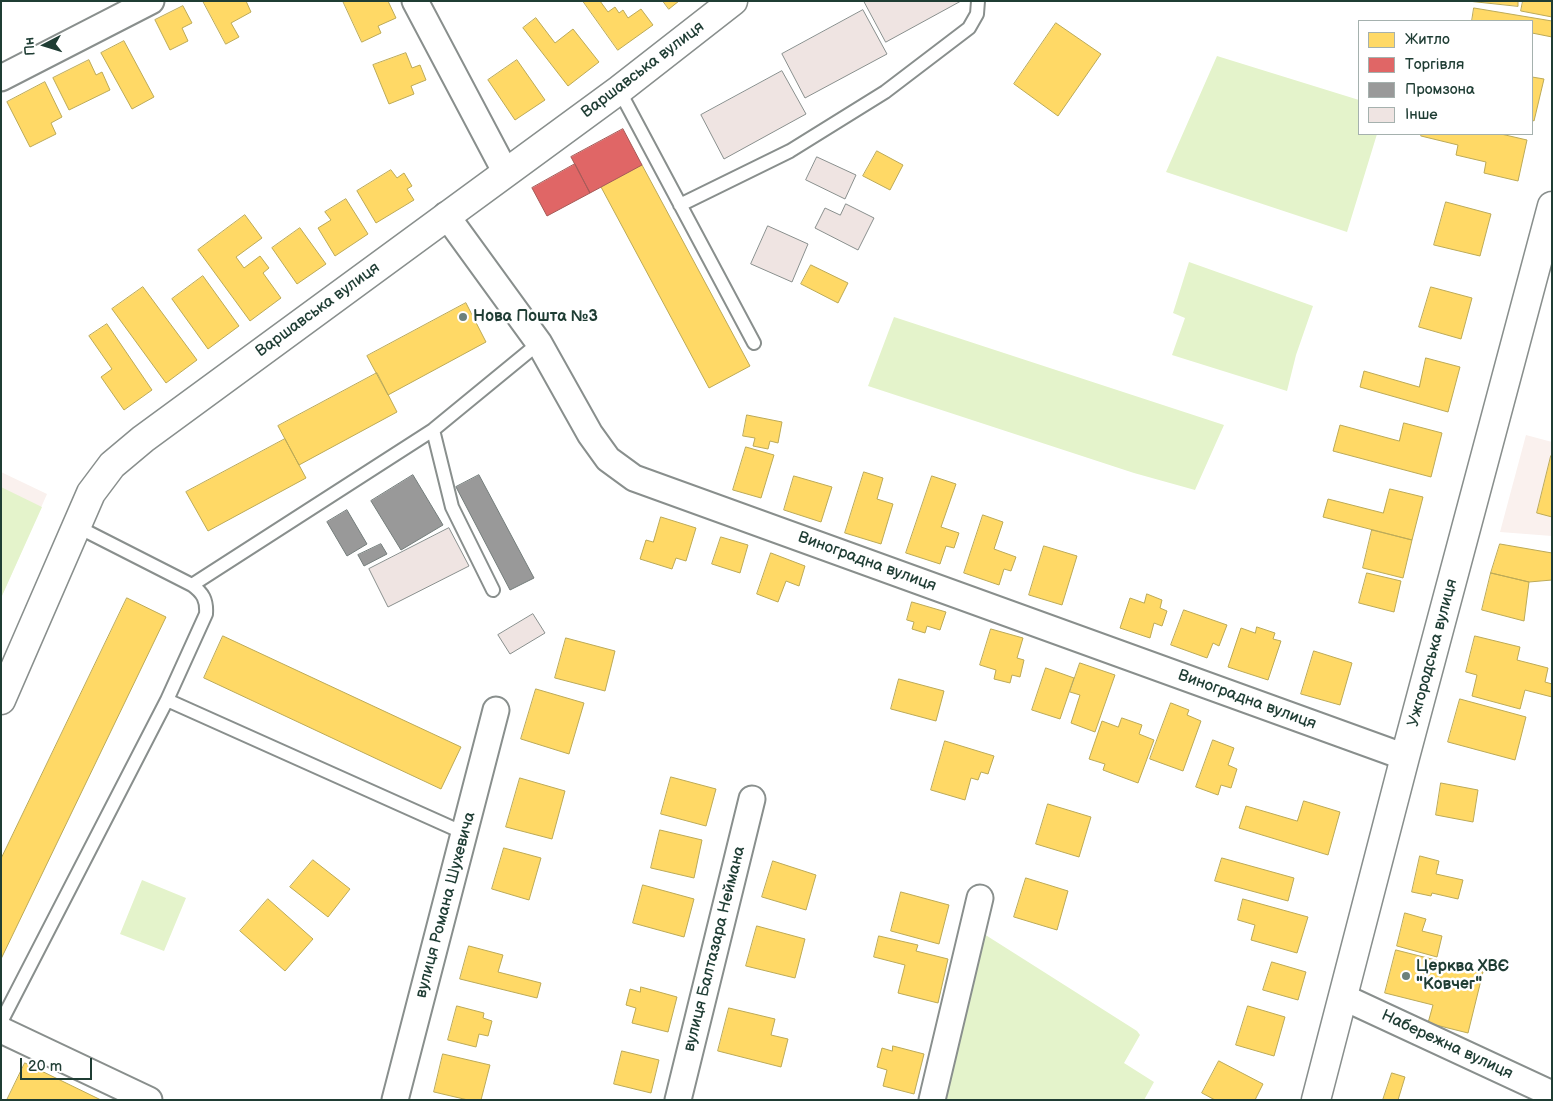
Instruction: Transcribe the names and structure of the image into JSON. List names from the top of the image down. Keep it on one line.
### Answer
{"streets":{"street":["Варшавська вулиця","Виноградна вулиця","Ужгородська вулиця","вулиця Романа Шухевича","вулиця Балтазара Неймана","Набережна вулиця"]},"crossings":[["Варшавська вулиця","Виноградна вулиця"],["Виноградна вулиця","Ужгородська вулиця"],["Ужгородська вулиця","Набережна вулиця"]],"places":["Нова Пошта №3","Церква ХВЄ \"Ковчег\""],"legend":["Житло","Торгівля","Промзона","Інше"],"scale_bar":"20 m","north":"left"}
